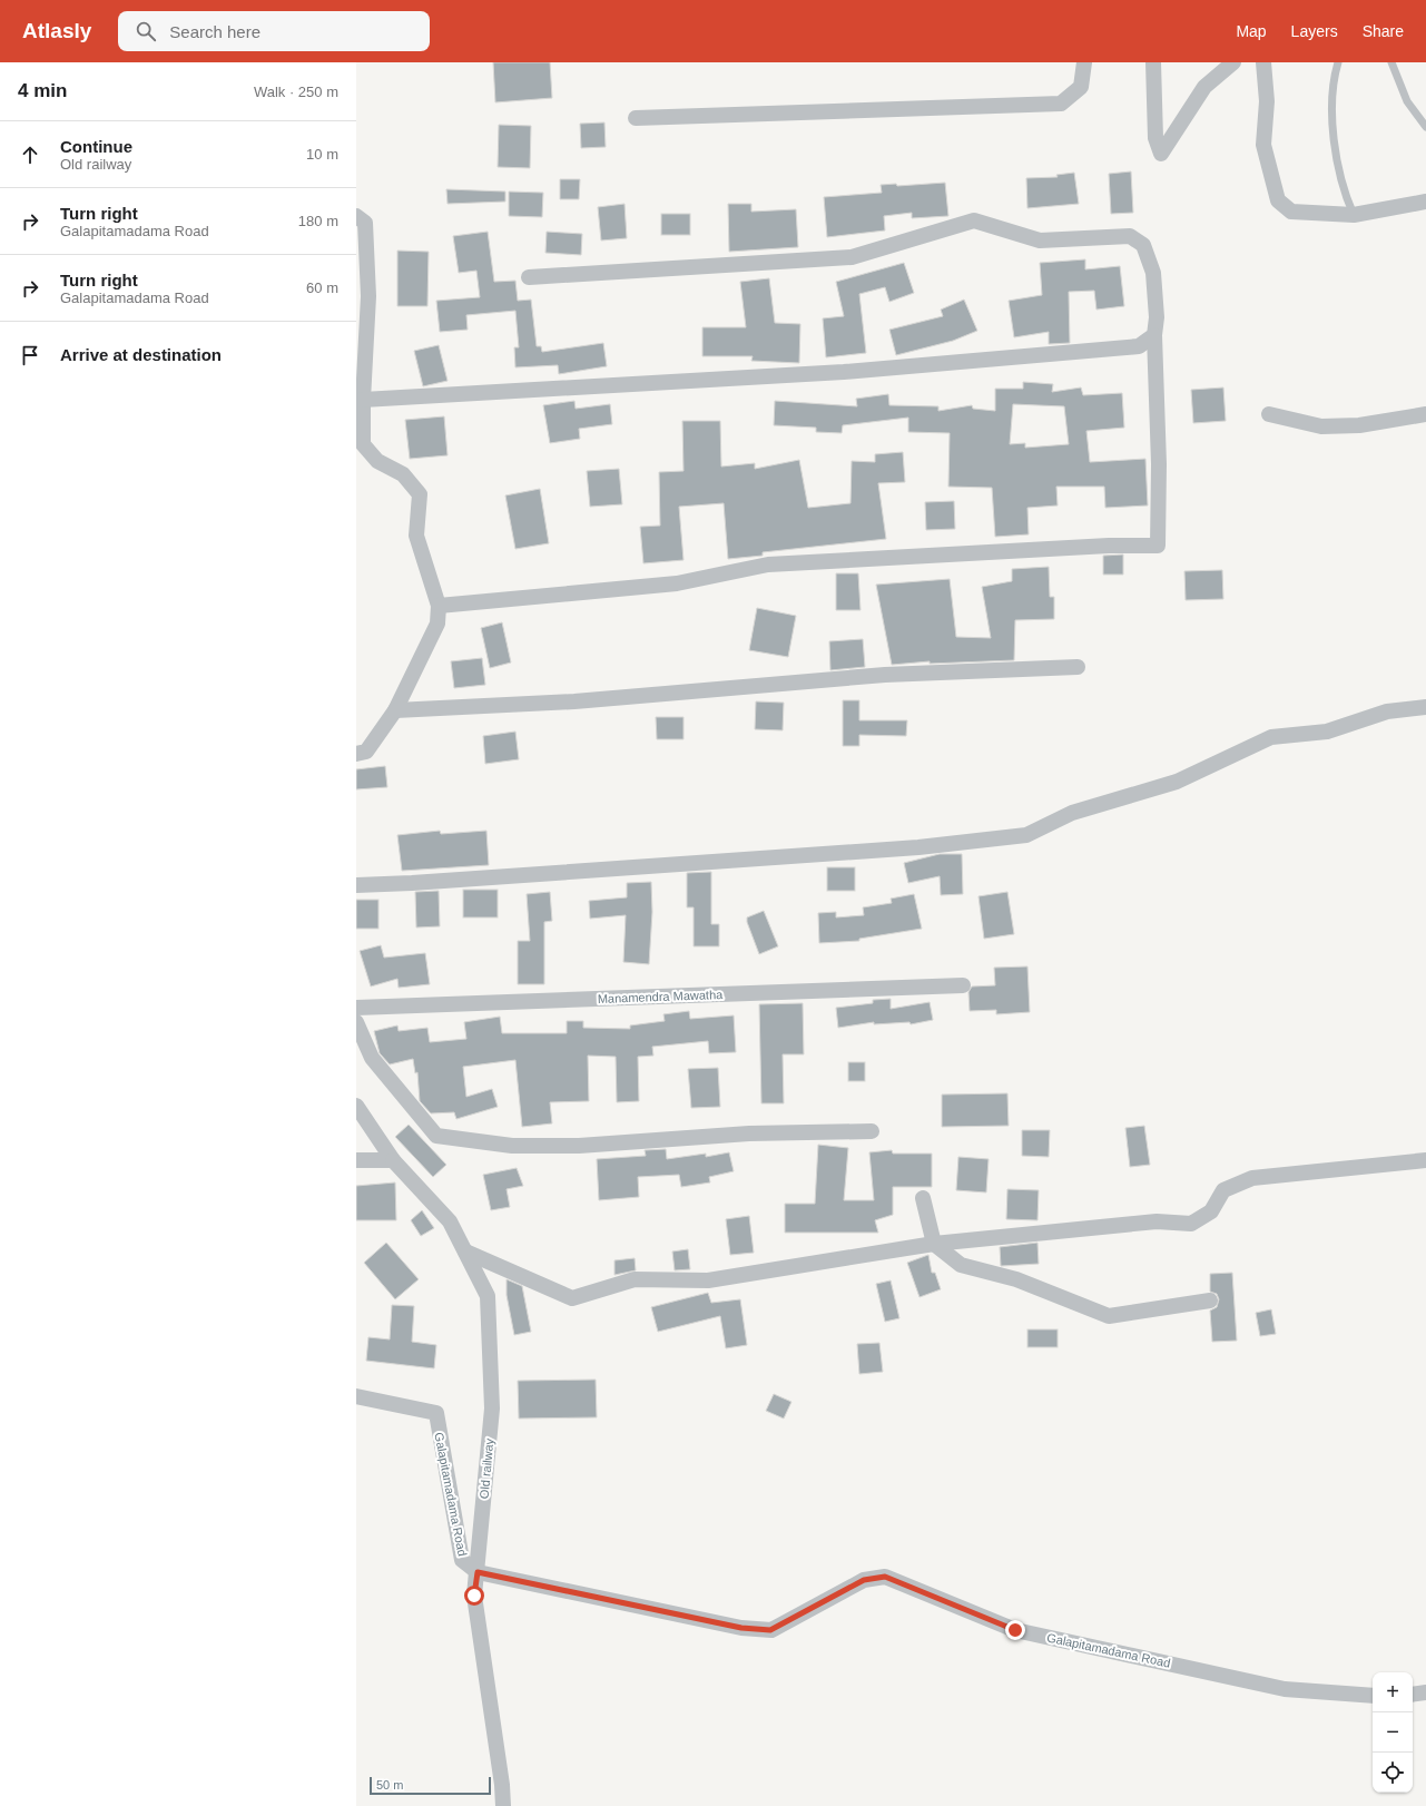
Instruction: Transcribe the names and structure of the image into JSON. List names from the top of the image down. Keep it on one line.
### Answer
{"streets":{"street":["Manamendra Mawatha","Old railway","Galapitamadama Road"]},"crossings":[["Old railway","Galapitamadama Road"]],"scale_bar":"50 m","page":{"header":"Atlasly","search":"Search here","nav":["Map","Layers","Share"],"heading":["4 min","Walk · 250 m"],"list":[["Continue","Old railway","10 m"],["Turn right","Galapitamadama Road","180 m"],["Turn right","Galapitamadama Road","60 m"],"Arrive at destination"],"map_buttons":["+","−"],"scale":"50 m"}}
